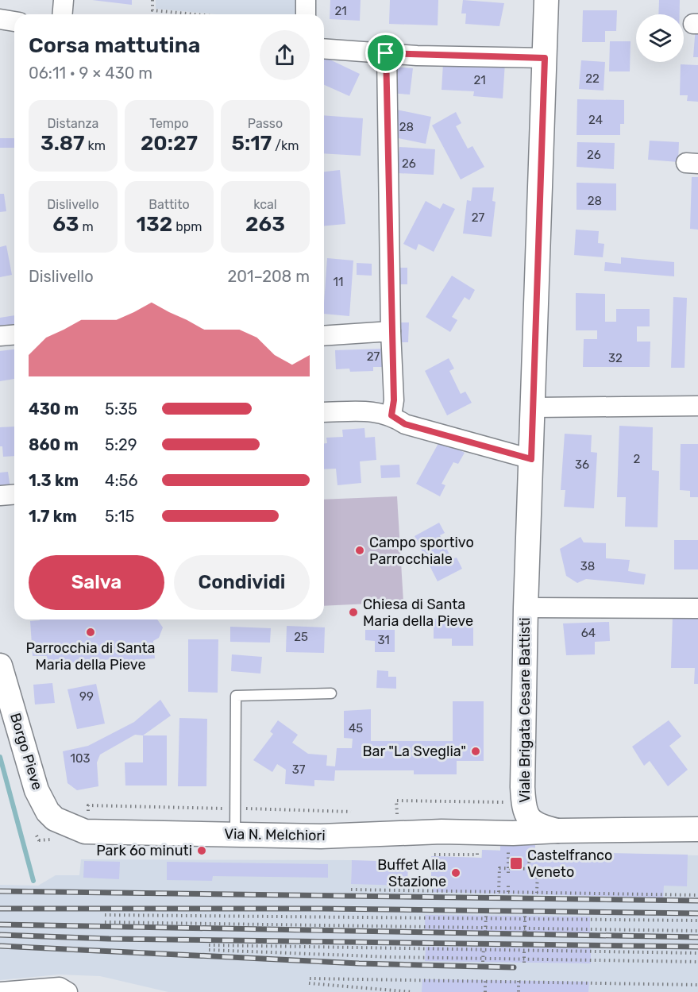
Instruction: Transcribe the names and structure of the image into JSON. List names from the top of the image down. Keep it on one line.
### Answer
{"streets":{"street":["Viale Brigata Cesare Battisti","Borgo Pieve","Via N. Melchiori"]},"crossings":[["Viale Brigata Cesare Battisti","Via N. Melchiori"],["Borgo Pieve","Via N. Melchiori"]],"places":{"other":["Campo sportivo Parrocchiale","Chiesa di Santa Maria della Pieve","Parrocchia di Santa Maria della Pieve","Bar \"La Sveglia\"","Park 6o minuti","Buffet Alla Stazione"],"transit":["Castelfranco Veneto"]},"house_numbers":["21","22","21","24","28","26","26","28","27","11","27","32","2","36","38","64","25","31","99","45","103","37"],"page":{"heading":["Corsa mattutina","06:11 · 9 × 430 m"],"stats":[["Distanza","3.87 km"],["Tempo","20:27"],["Passo","5:17 /km"],["Dislivello","63 m"],["Battito","132 bpm"],["kcal","263"]],"chart":["Dislivello","201–208 m"],"list":[{"name":"430 m","note":"5:35"},{"name":"860 m","note":"5:29"},{"name":"1.3 km","note":"4:56"},{"name":"1.7 km","note":"5:15"}],"buttons":["Salva","Condividi"]}}
